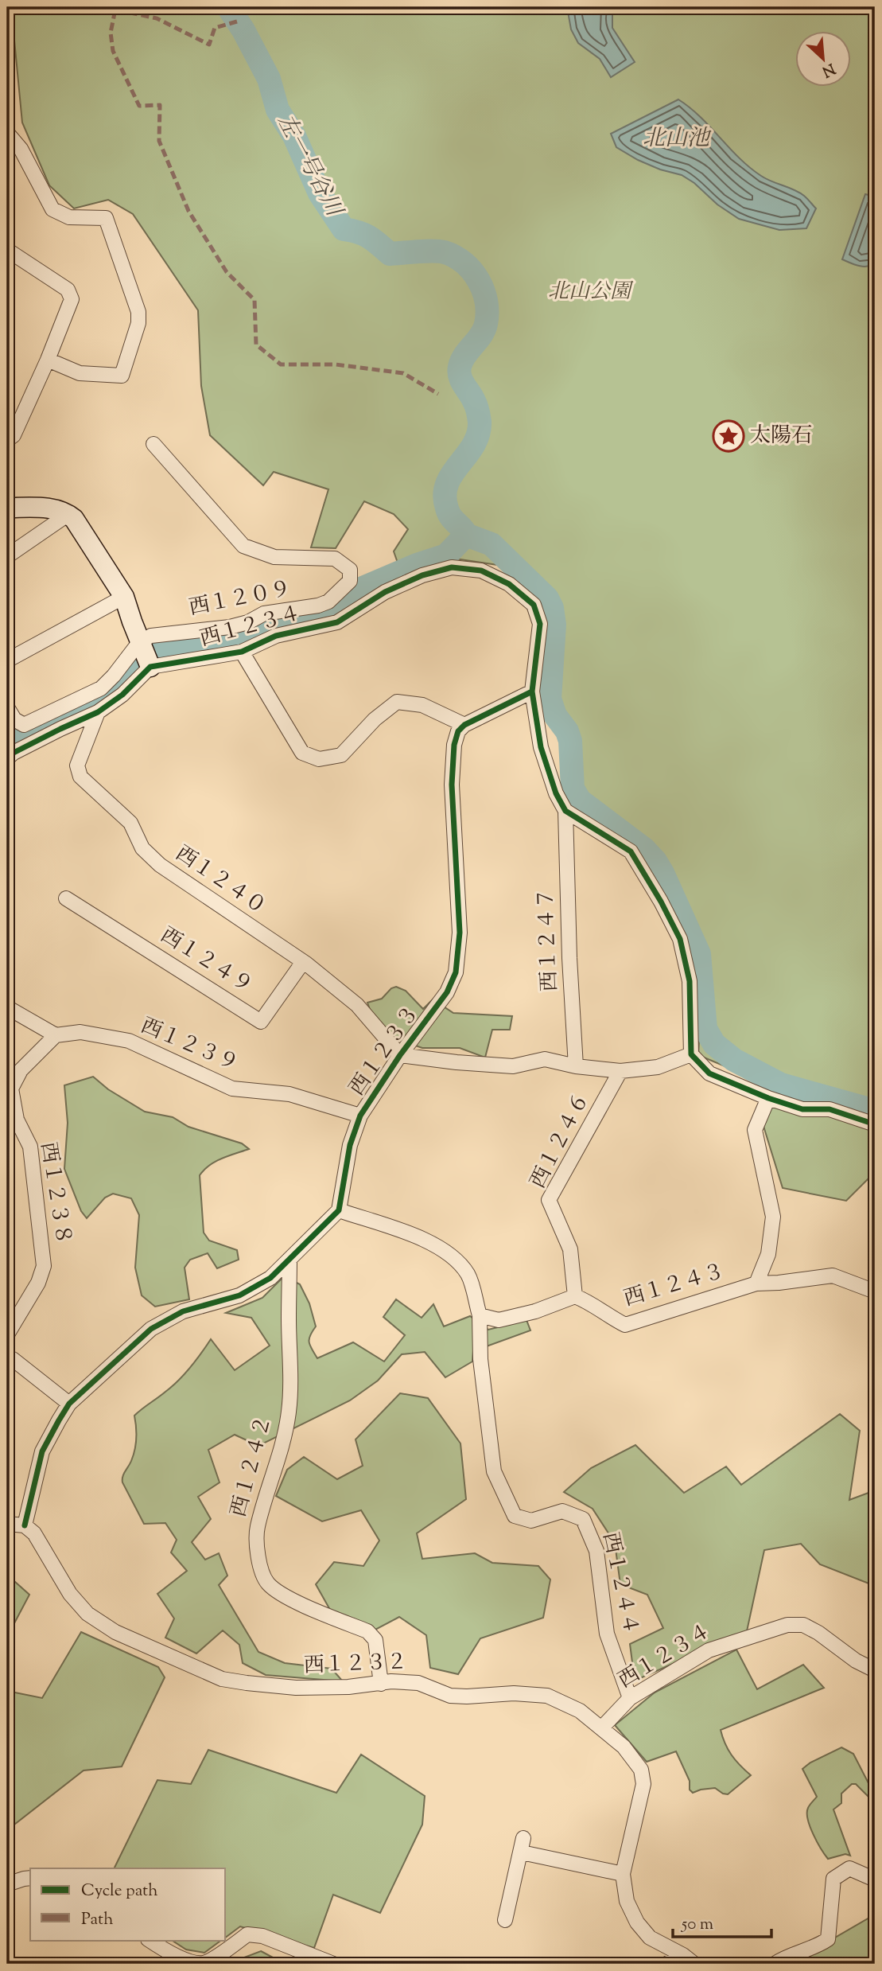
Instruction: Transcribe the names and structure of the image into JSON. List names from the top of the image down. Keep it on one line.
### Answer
{"streets":{"street":["西１２０９","西１２３４","西１２４０","西１２４７","西１２４９","西１２３９","西１２３３","西１２４６","西１２３８","西１２４３","西１２４２","西１２４４","西１２３２"]},"crossings":[["西１２０９","西１２３４"],["西１２３４","西１２４７"],["西１２３４","西１２４４"],["西１２３４","西１２３２"],["西１２４０","西１２４９"],["西１２４０","西１２３３"],["西１２３９","西１２３３"],["西１２３９","西１２３８"],["西１２４６","西１２４３"],["西１２４２","西１２３２"]],"water":["北山池","左一号谷川"],"parks":["北山公園"],"places":{"place":["太陽石"]},"legend":["Cycle path","Path"],"scale_bar":"50 m","north":"bottom right"}
